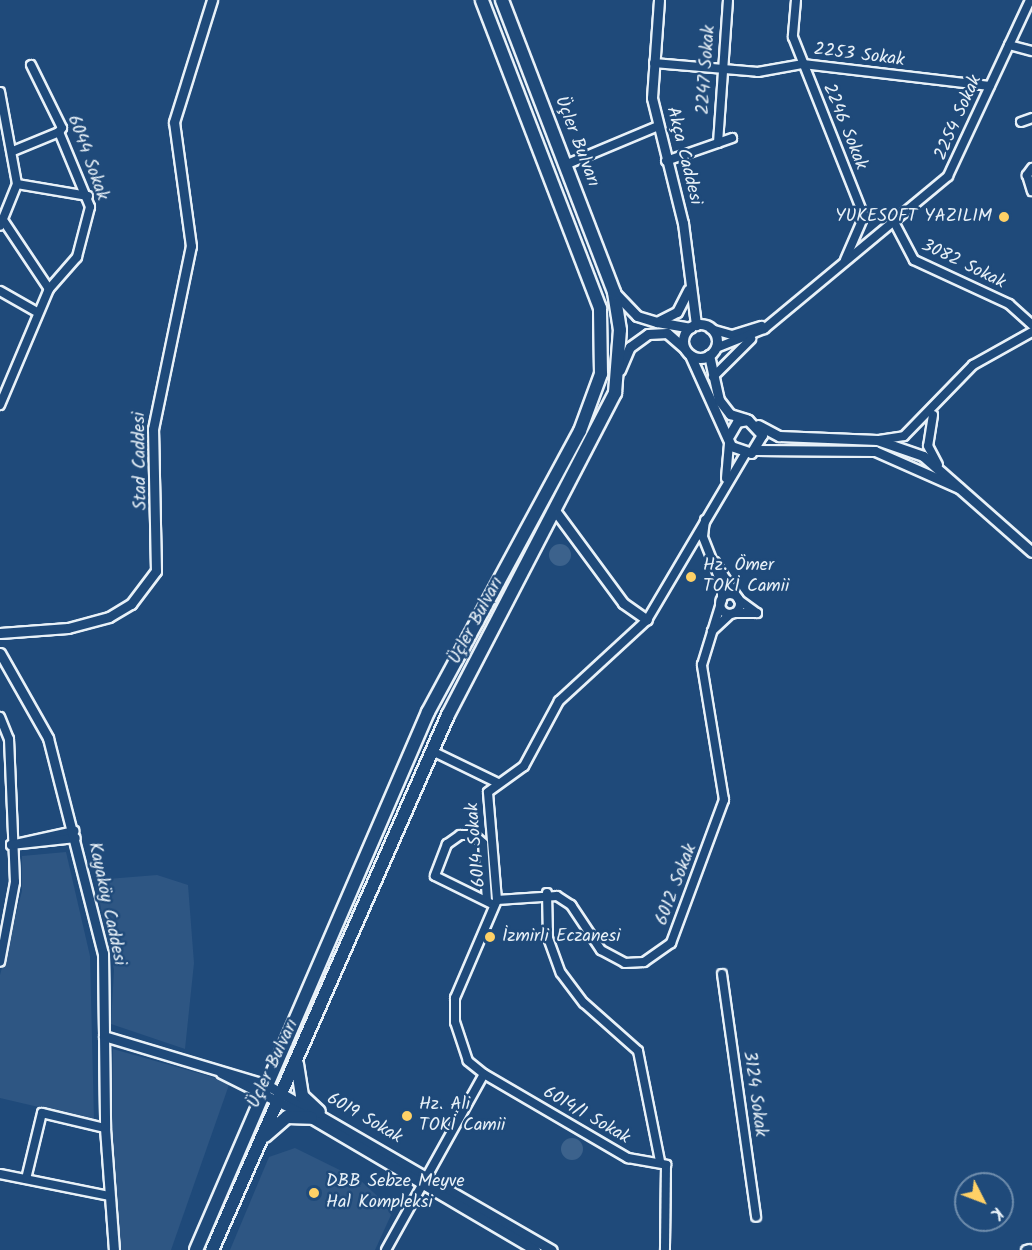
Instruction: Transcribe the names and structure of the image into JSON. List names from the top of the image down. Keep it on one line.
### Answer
{"streets":{"main road":["Üçler Bulvarı"],"street":["2253 Sokak","2247 Sokak","2254 Sokak","2246 Sokak","Akça Caddesi","6044 Sokak","3082 Sokak","Stad Caddesi","6014 Sokak","6012 Sokak","Kayaköy Caddesi","3124 Sokak","6014/1 Sokak","6019 Sokak"]},"crossings":[["2253 Sokak","2247 Sokak"],["2253 Sokak","2254 Sokak"],["2253 Sokak","2246 Sokak"],["2253 Sokak","Akça Caddesi"],["2254 Sokak","2246 Sokak"],["2254 Sokak","3082 Sokak"],["Üçler Bulvarı","6019 Sokak"],["6014 Sokak","6014/1 Sokak"],["Kayaköy Caddesi","6019 Sokak"]],"places":["YUKESOFT YAZILIM","Hz. Ömer TOKİ Camii","İzmirli Eczanesi","Hz. Ali TOKİ Camii","DBB Sebze Meyve Hal Kompleksi"],"north":"bottom right"}
